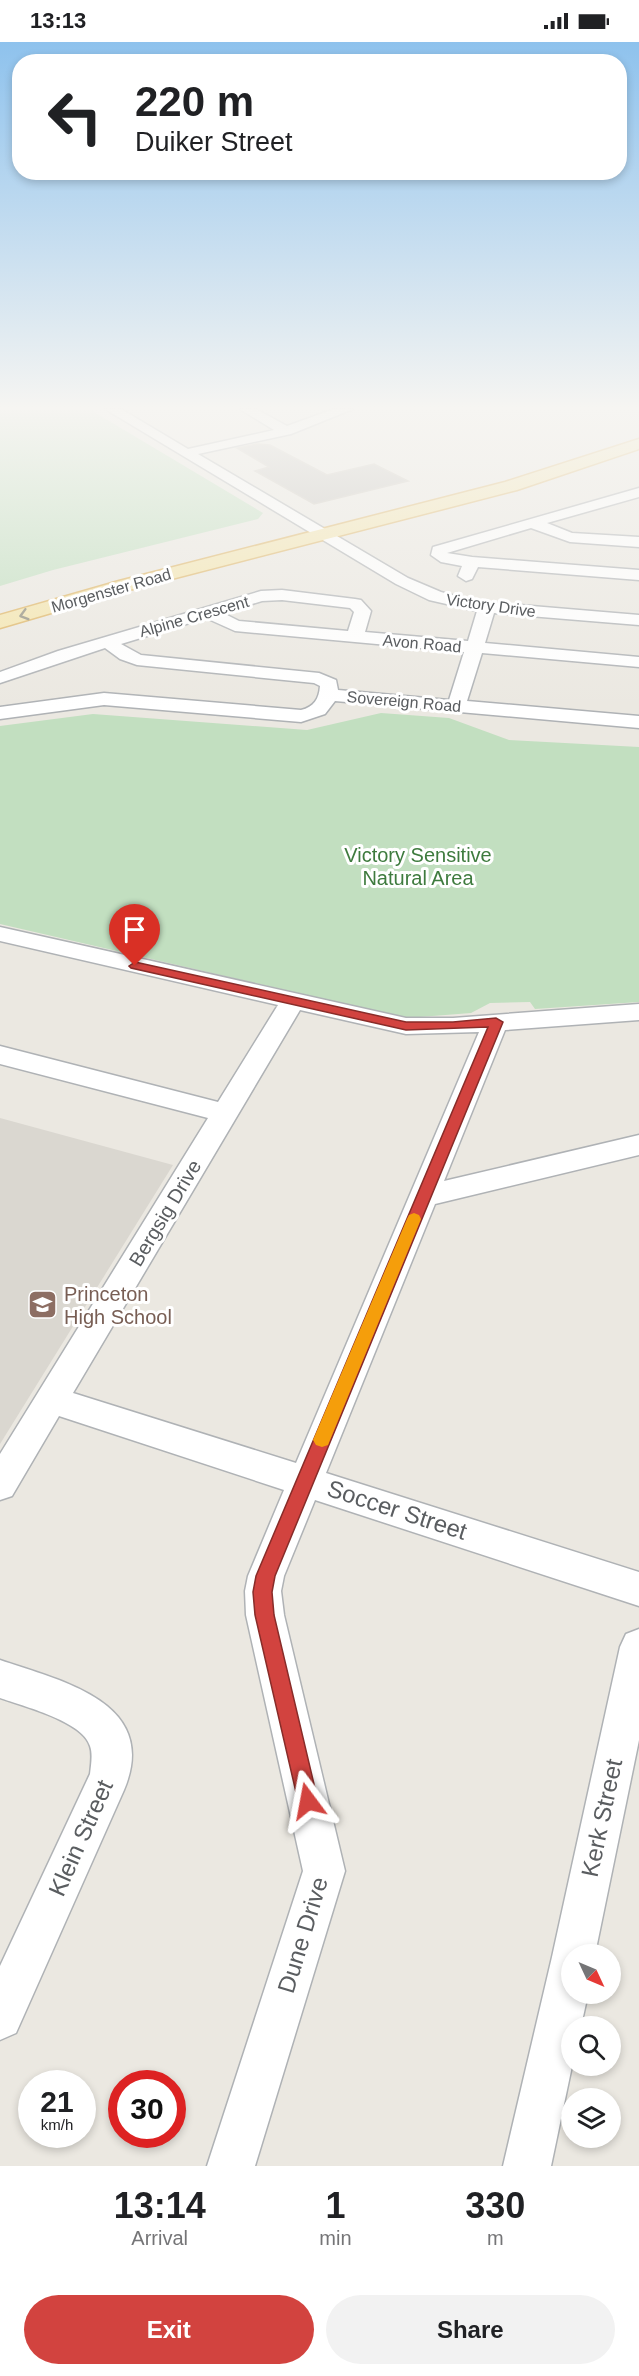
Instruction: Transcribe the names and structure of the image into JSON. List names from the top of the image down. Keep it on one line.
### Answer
{"streets":{"main road":["Morgenster Road"],"street":["Victory Drive","Alpine Crescent","Avon Road","Sovereign Road","Bergsig Drive","Soccer Street","Kerk Street","Klein Street","Dune Drive"]},"crossings":[["Morgenster Road","Victory Drive"],["Alpine Crescent","Avon Road"],["Bergsig Drive","Soccer Street"],["Soccer Street","Dune Drive"]],"one_way":["Morgenster Road"],"parks":["Victory Sensitive Natural Area"],"places":{"school or university":["Princeton High School"]},"north":"bottom right","page":{"status":"13:13","turn":["220 m","Duiker Street"],"speed":"21 km/h","limit":"30","eta":["13:14","Arrival","1","min","330","m"],"buttons":["Exit","Share"]}}
